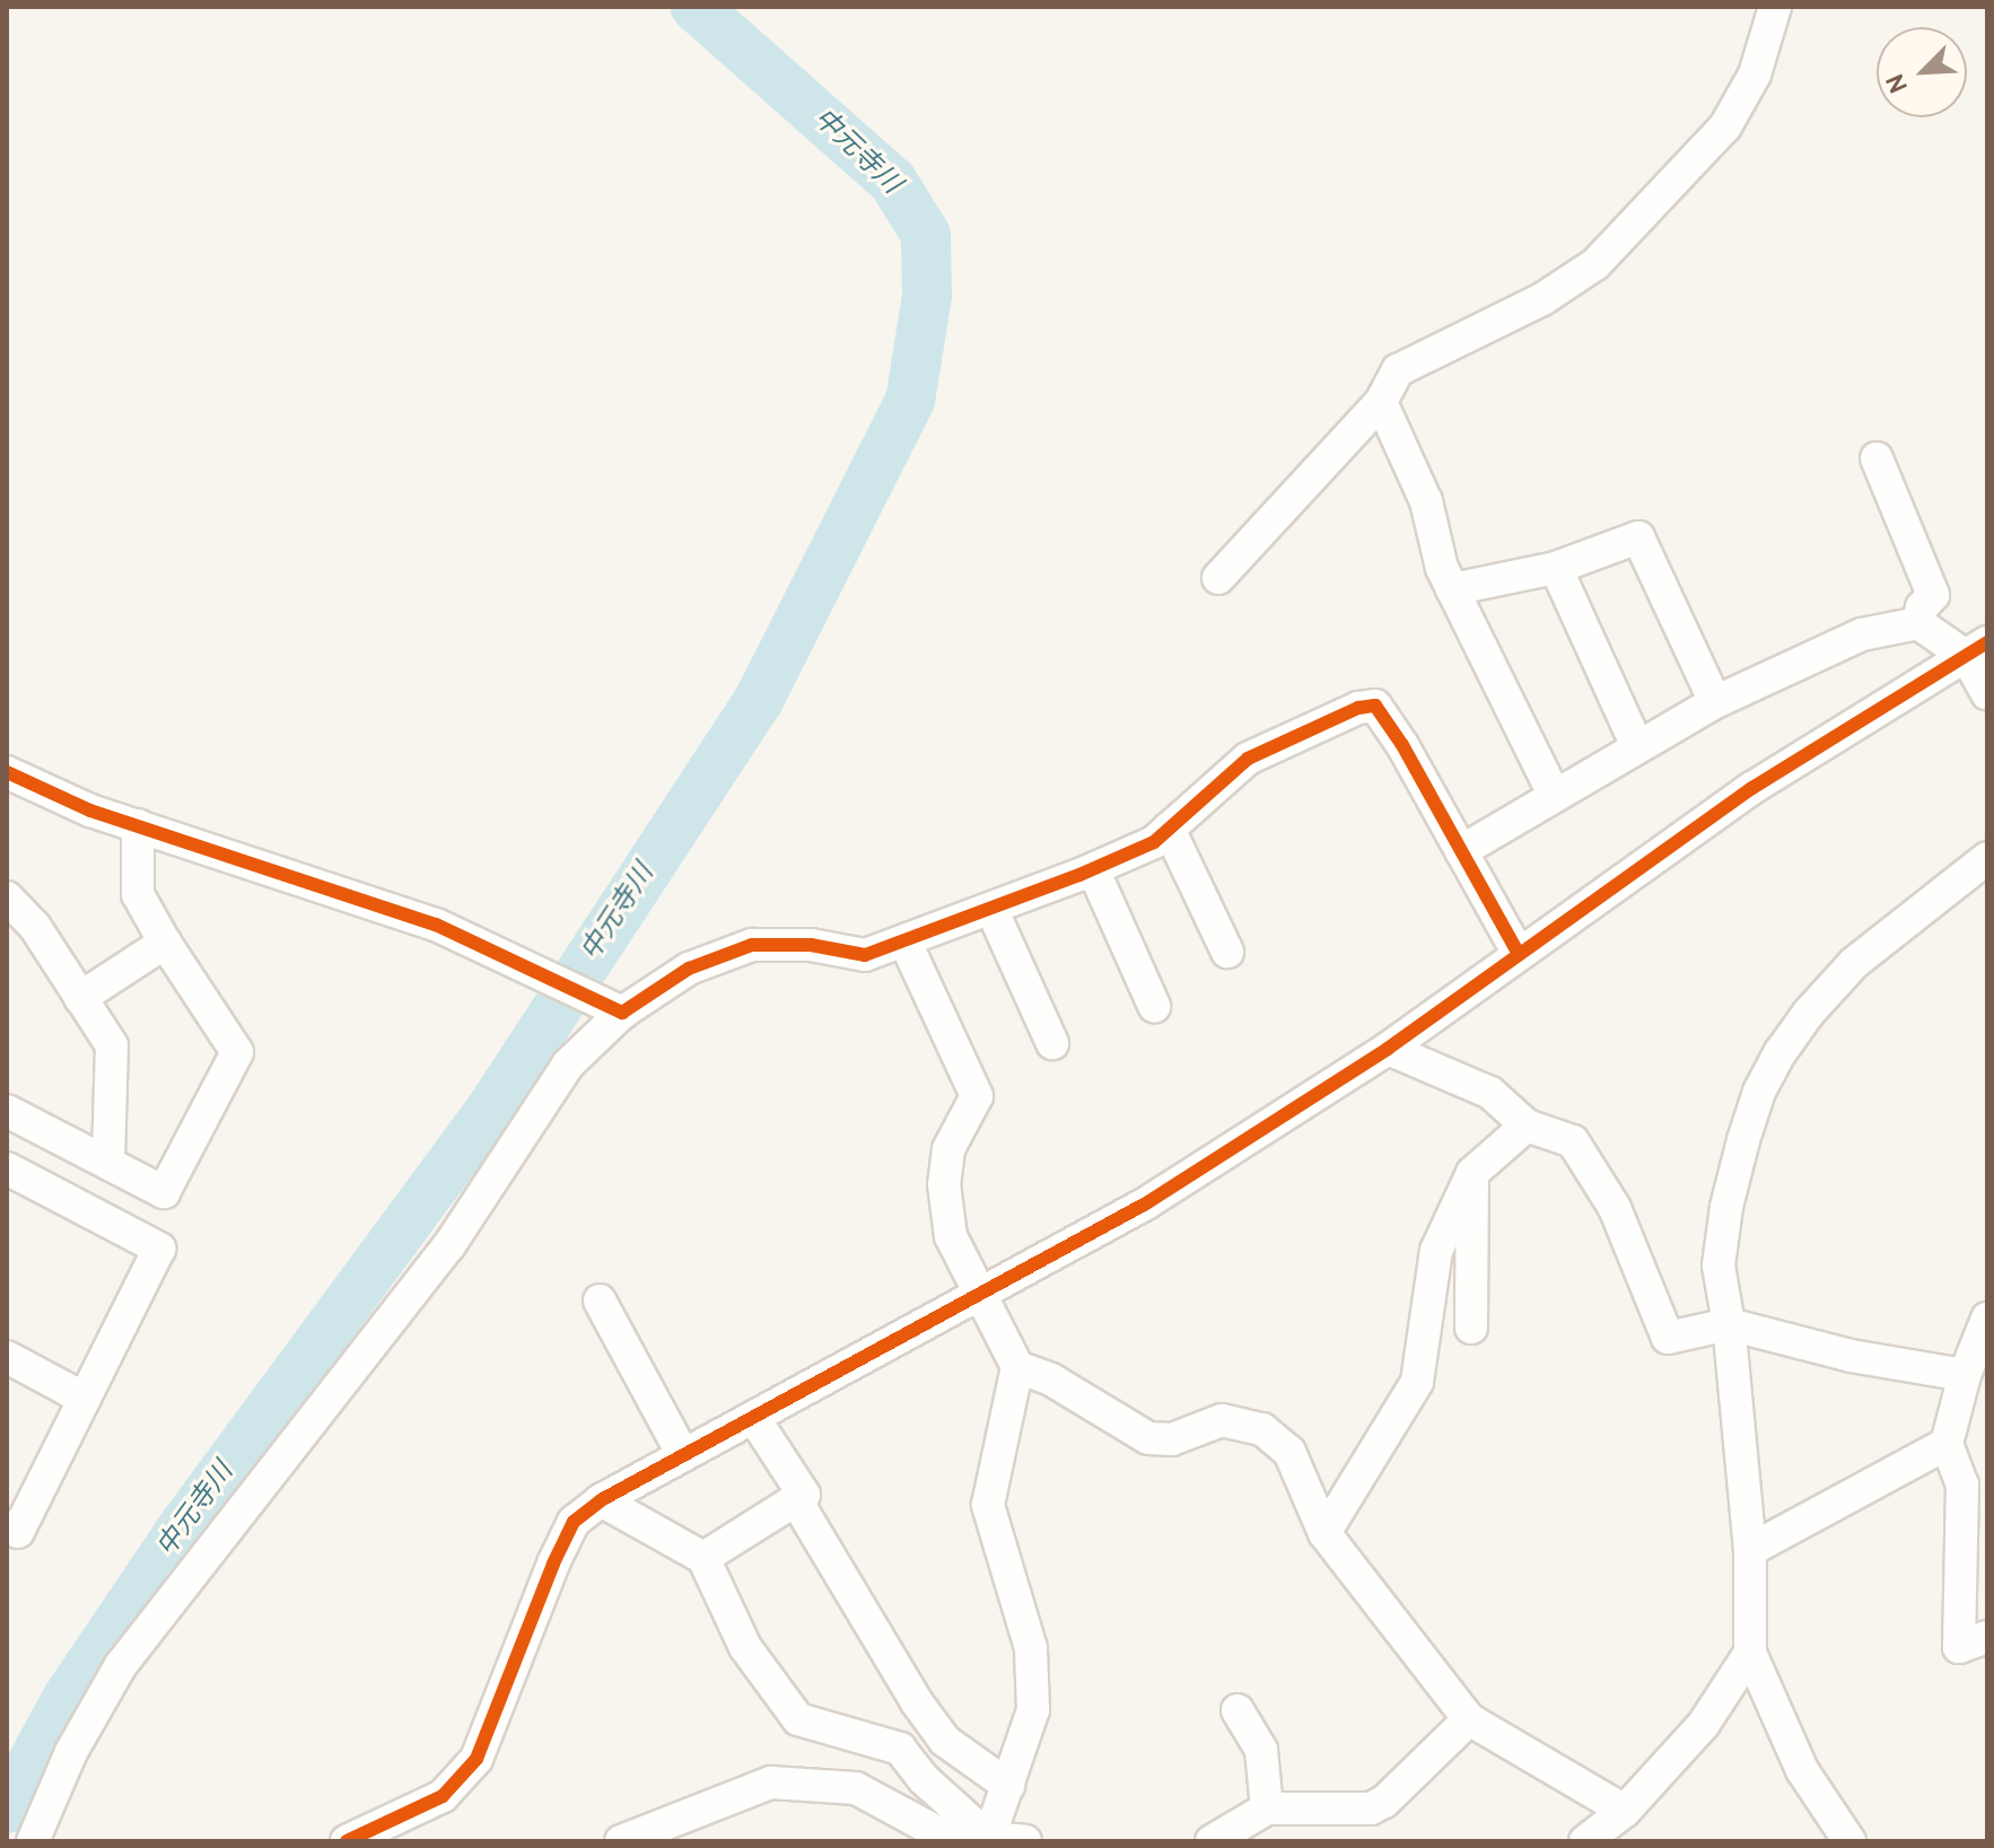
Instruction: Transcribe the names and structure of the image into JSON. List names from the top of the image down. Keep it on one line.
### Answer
{"water":["中元寺川"],"north":"bottom left"}
